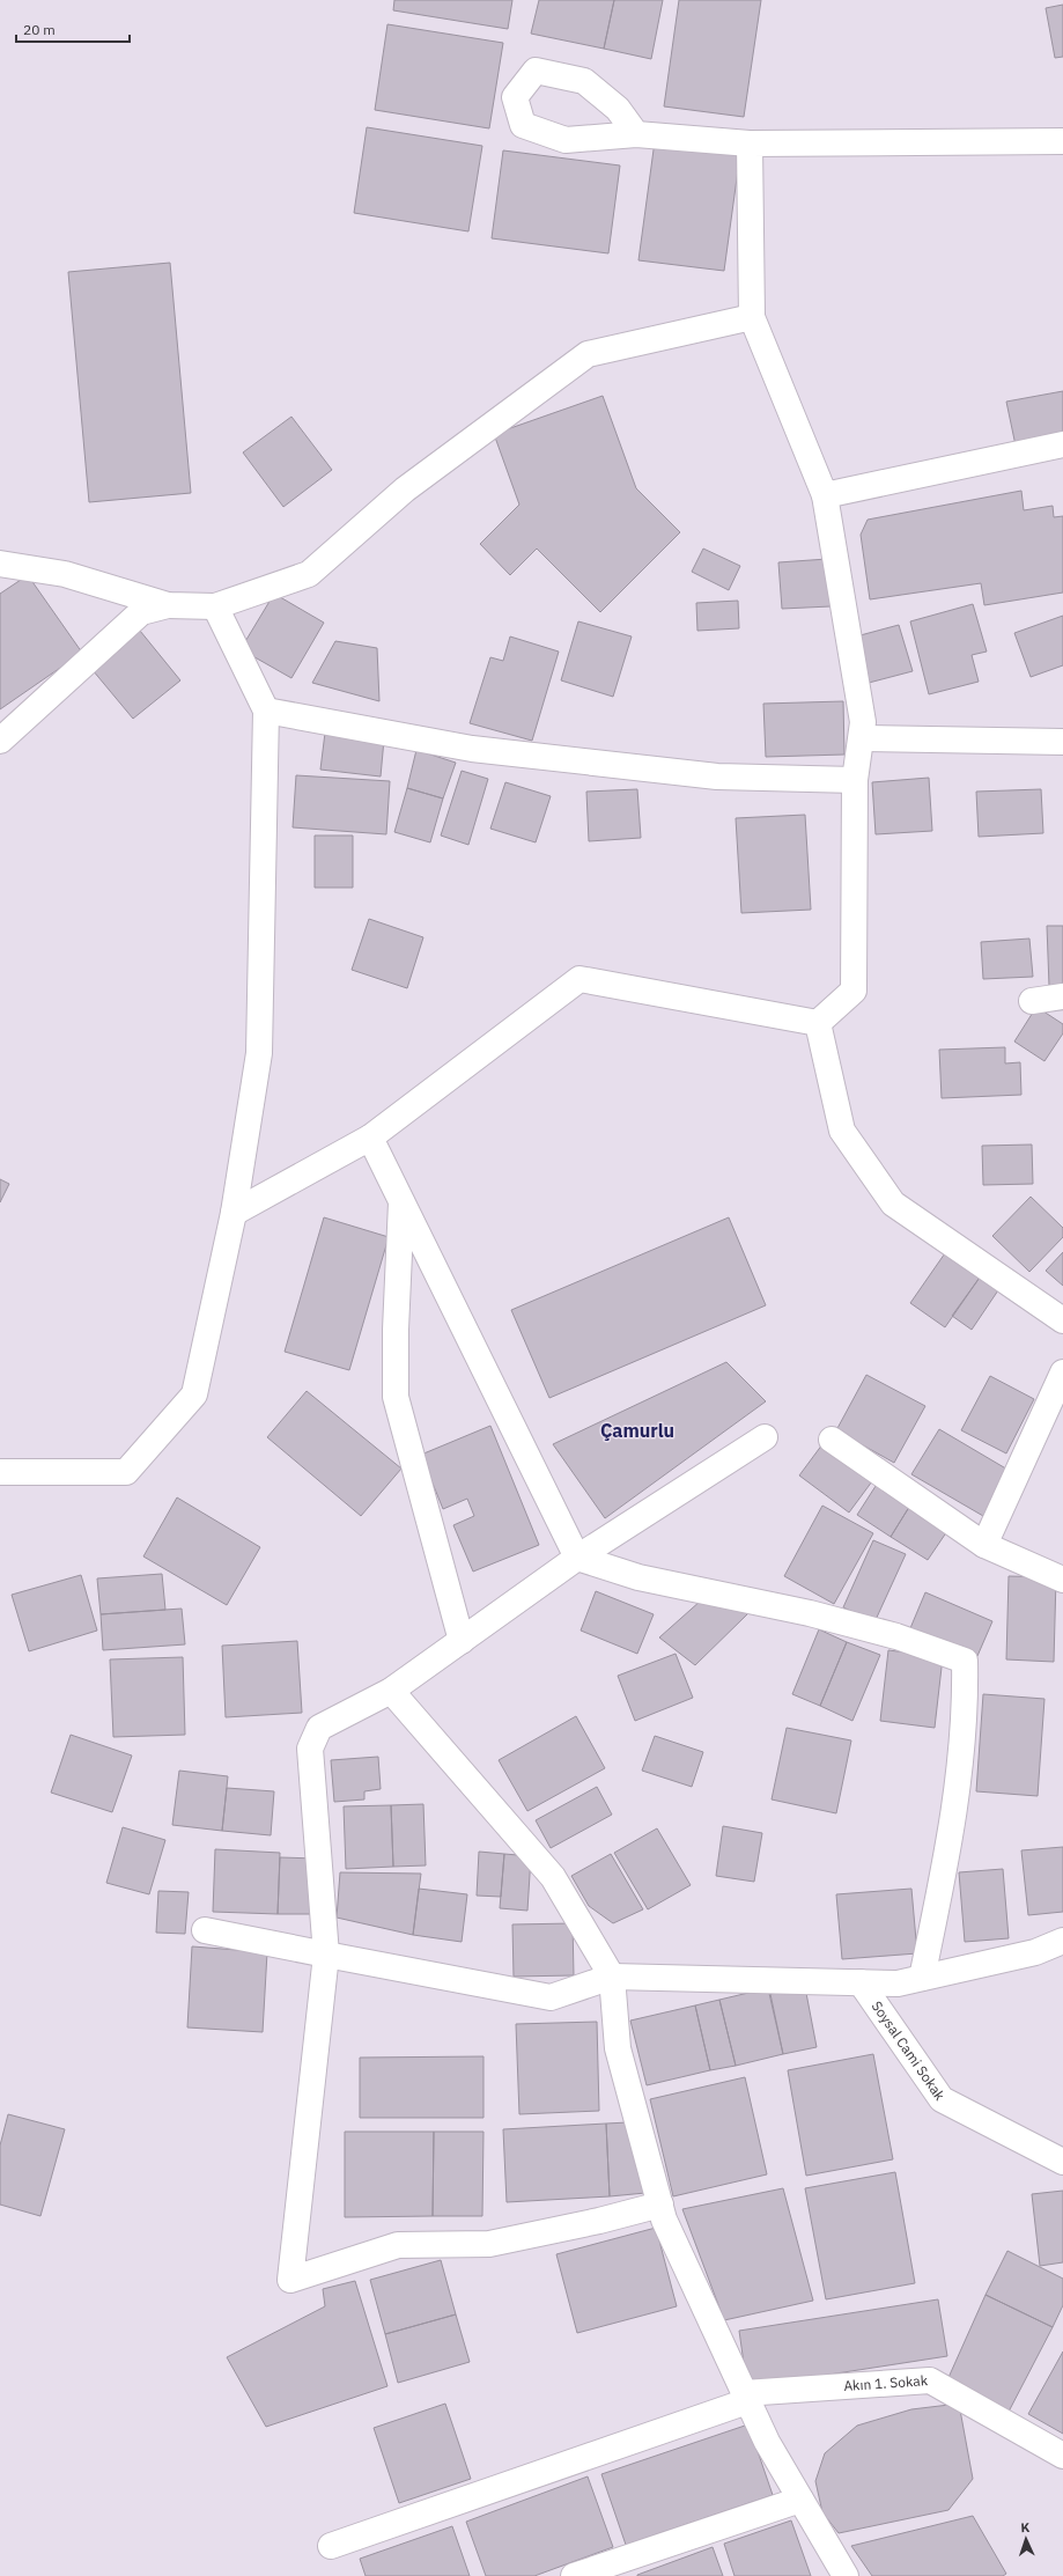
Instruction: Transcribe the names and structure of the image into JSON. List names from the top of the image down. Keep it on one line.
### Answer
{"streets":{"street":["Soysal Cami Sokak","Akın 1. Sokak"]},"districts":["Çamurlu"],"scale_bar":"20 m","north":"top"}
